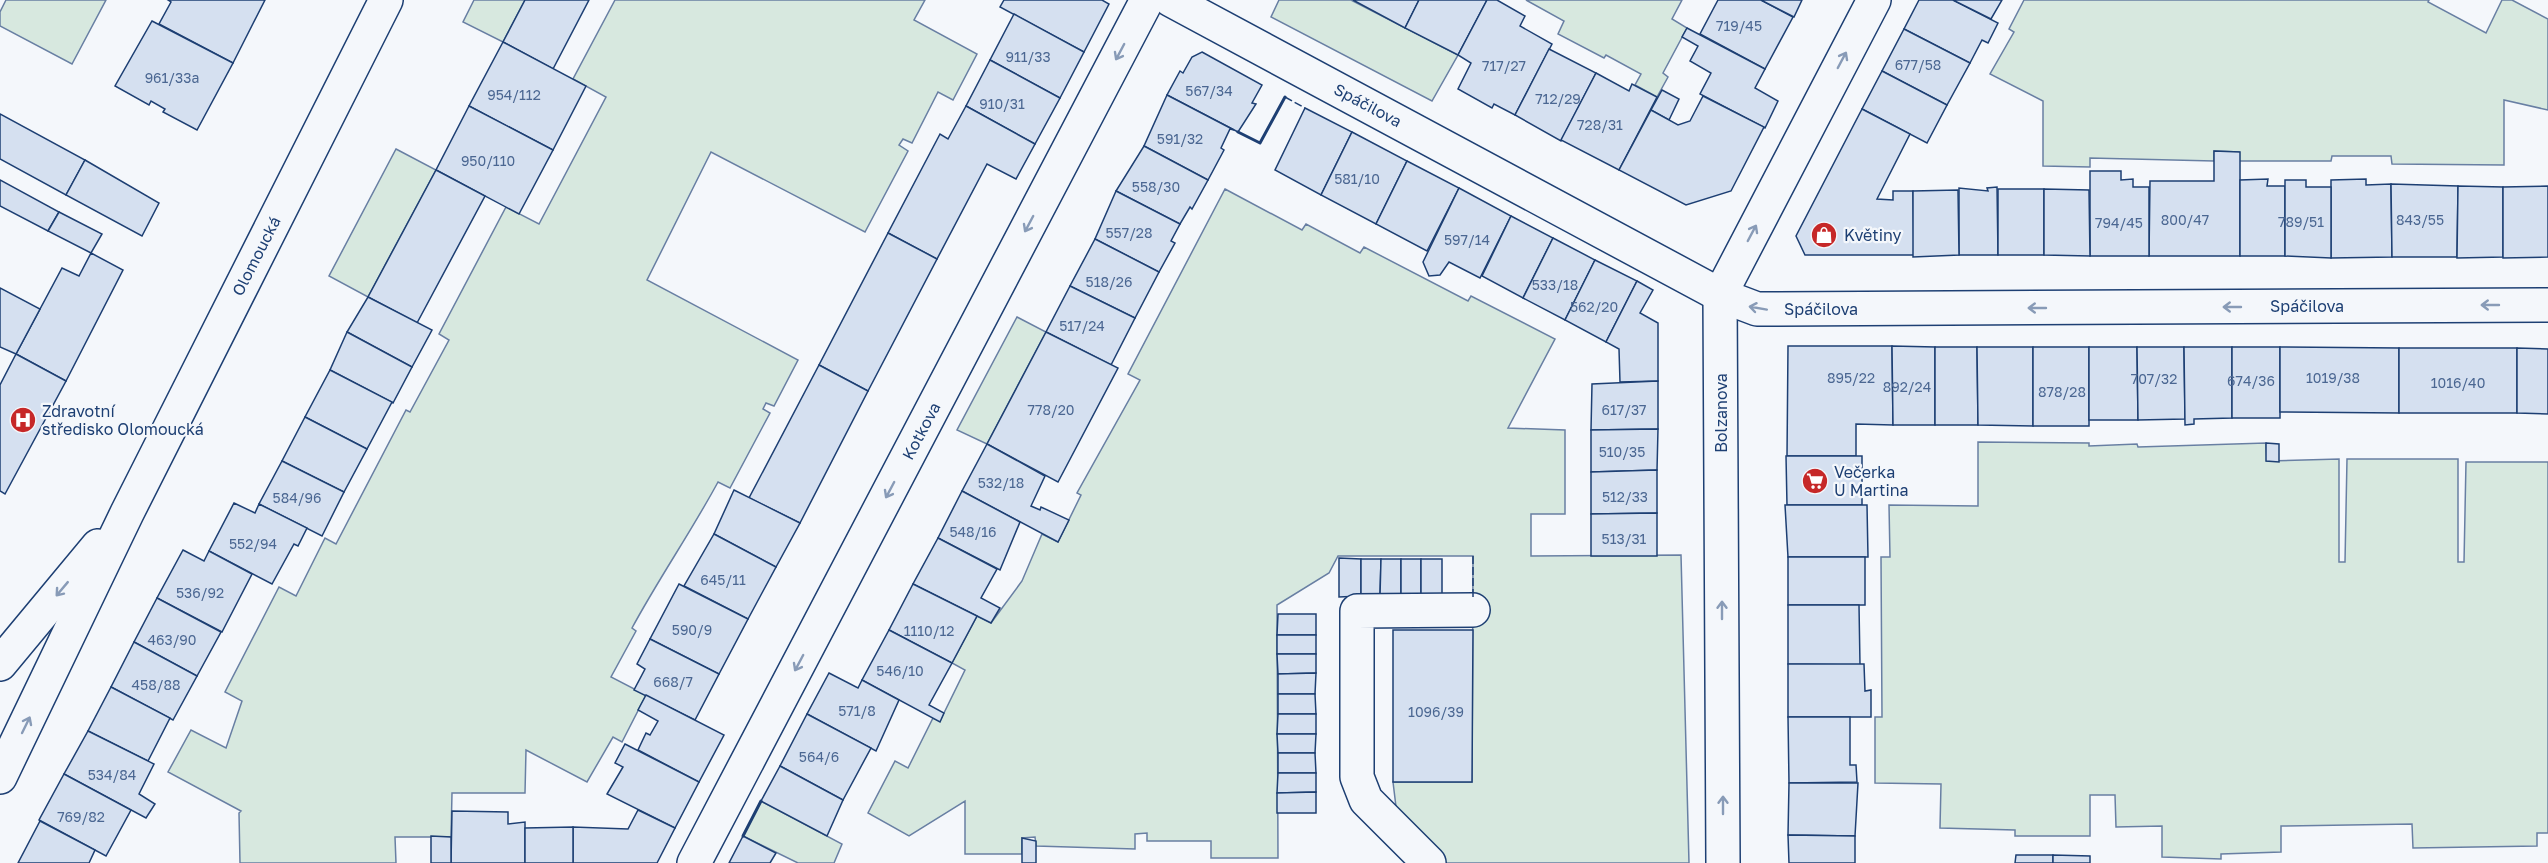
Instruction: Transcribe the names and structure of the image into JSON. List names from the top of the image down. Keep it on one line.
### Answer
{"streets":{"street":["Spáčilova","Olomoucká","Bolzanova","Kotkova"]},"crossings":[["Spáčilova","Bolzanova"]],"one_way":["Spáčilova","Bolzanova","Kotkova"],"places":{"shop":["Květiny"],"hospital":["Zdravotní středisko Olomoucká"],"supermarket":["Večerka U Martina"]},"house_numbers":["719/45","911/33","677/58","717/27","961/33a","567/34","954/112","712/29","910/31","728/31","591/32","950/110","581/10","558/30","800/47","843/55","789/51","794/45","557/28","597/14","518/26","533/18","562/20","517/24","895/22","1019/38","707/32","674/36","1016/40","892/24","878/28","778/20","617/37","510/35","532/18","512/33","584/96","548/16","513/31","552/94","645/11","536/92","590/9","1110/12","463/90","546/10","668/7","458/88","571/8","1096/39","564/6","534/84","769/82"]}
